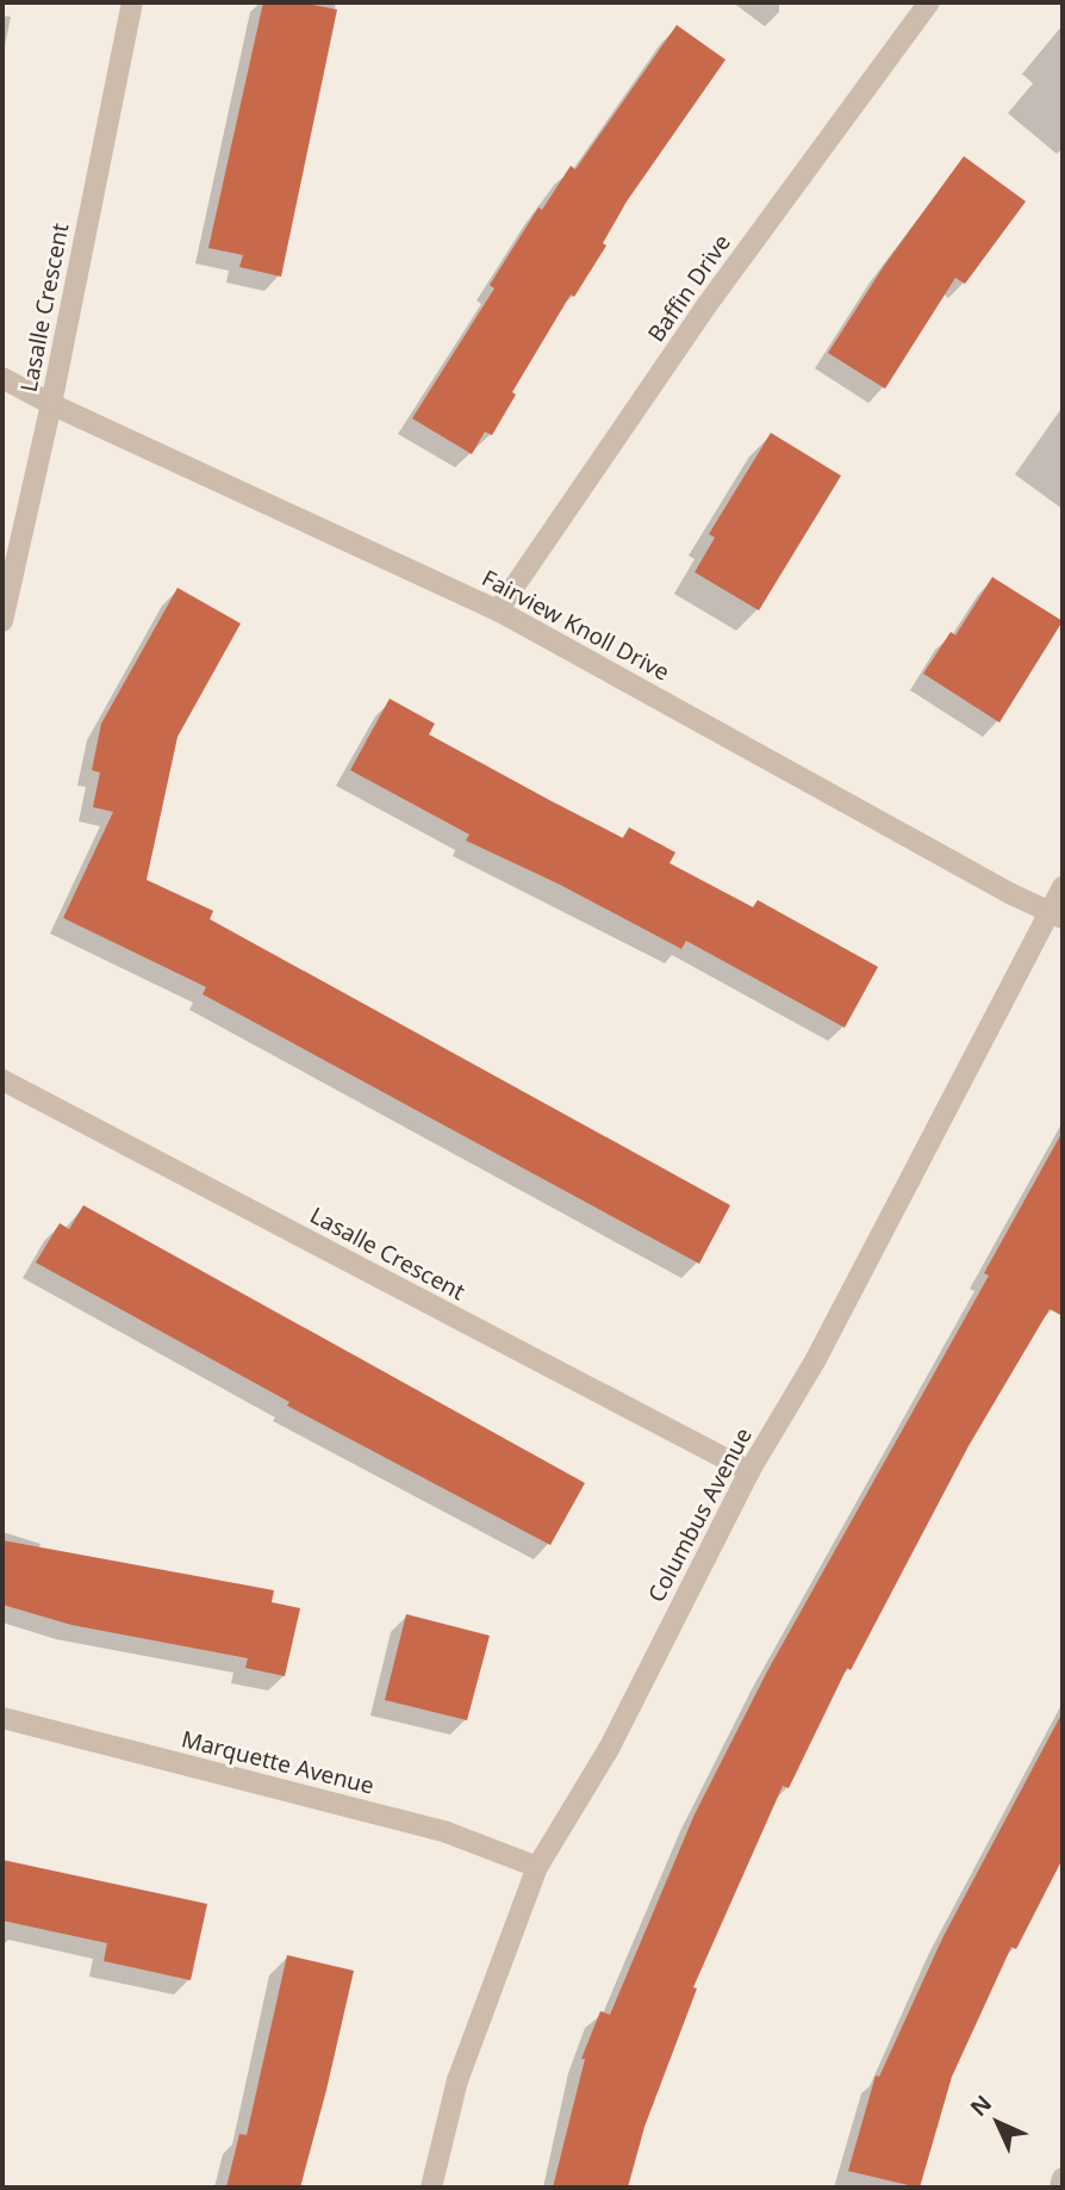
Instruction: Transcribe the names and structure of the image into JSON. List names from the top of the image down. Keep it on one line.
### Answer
{"streets":{"street":["Baffin Drive","Lasalle Crescent","Fairview Knoll Drive","Columbus Avenue","Marquette Avenue"]},"crossings":[["Baffin Drive","Fairview Knoll Drive"],["Lasalle Crescent","Fairview Knoll Drive"],["Lasalle Crescent","Columbus Avenue"],["Fairview Knoll Drive","Columbus Avenue"],["Columbus Avenue","Marquette Avenue"]],"north":"top left"}
